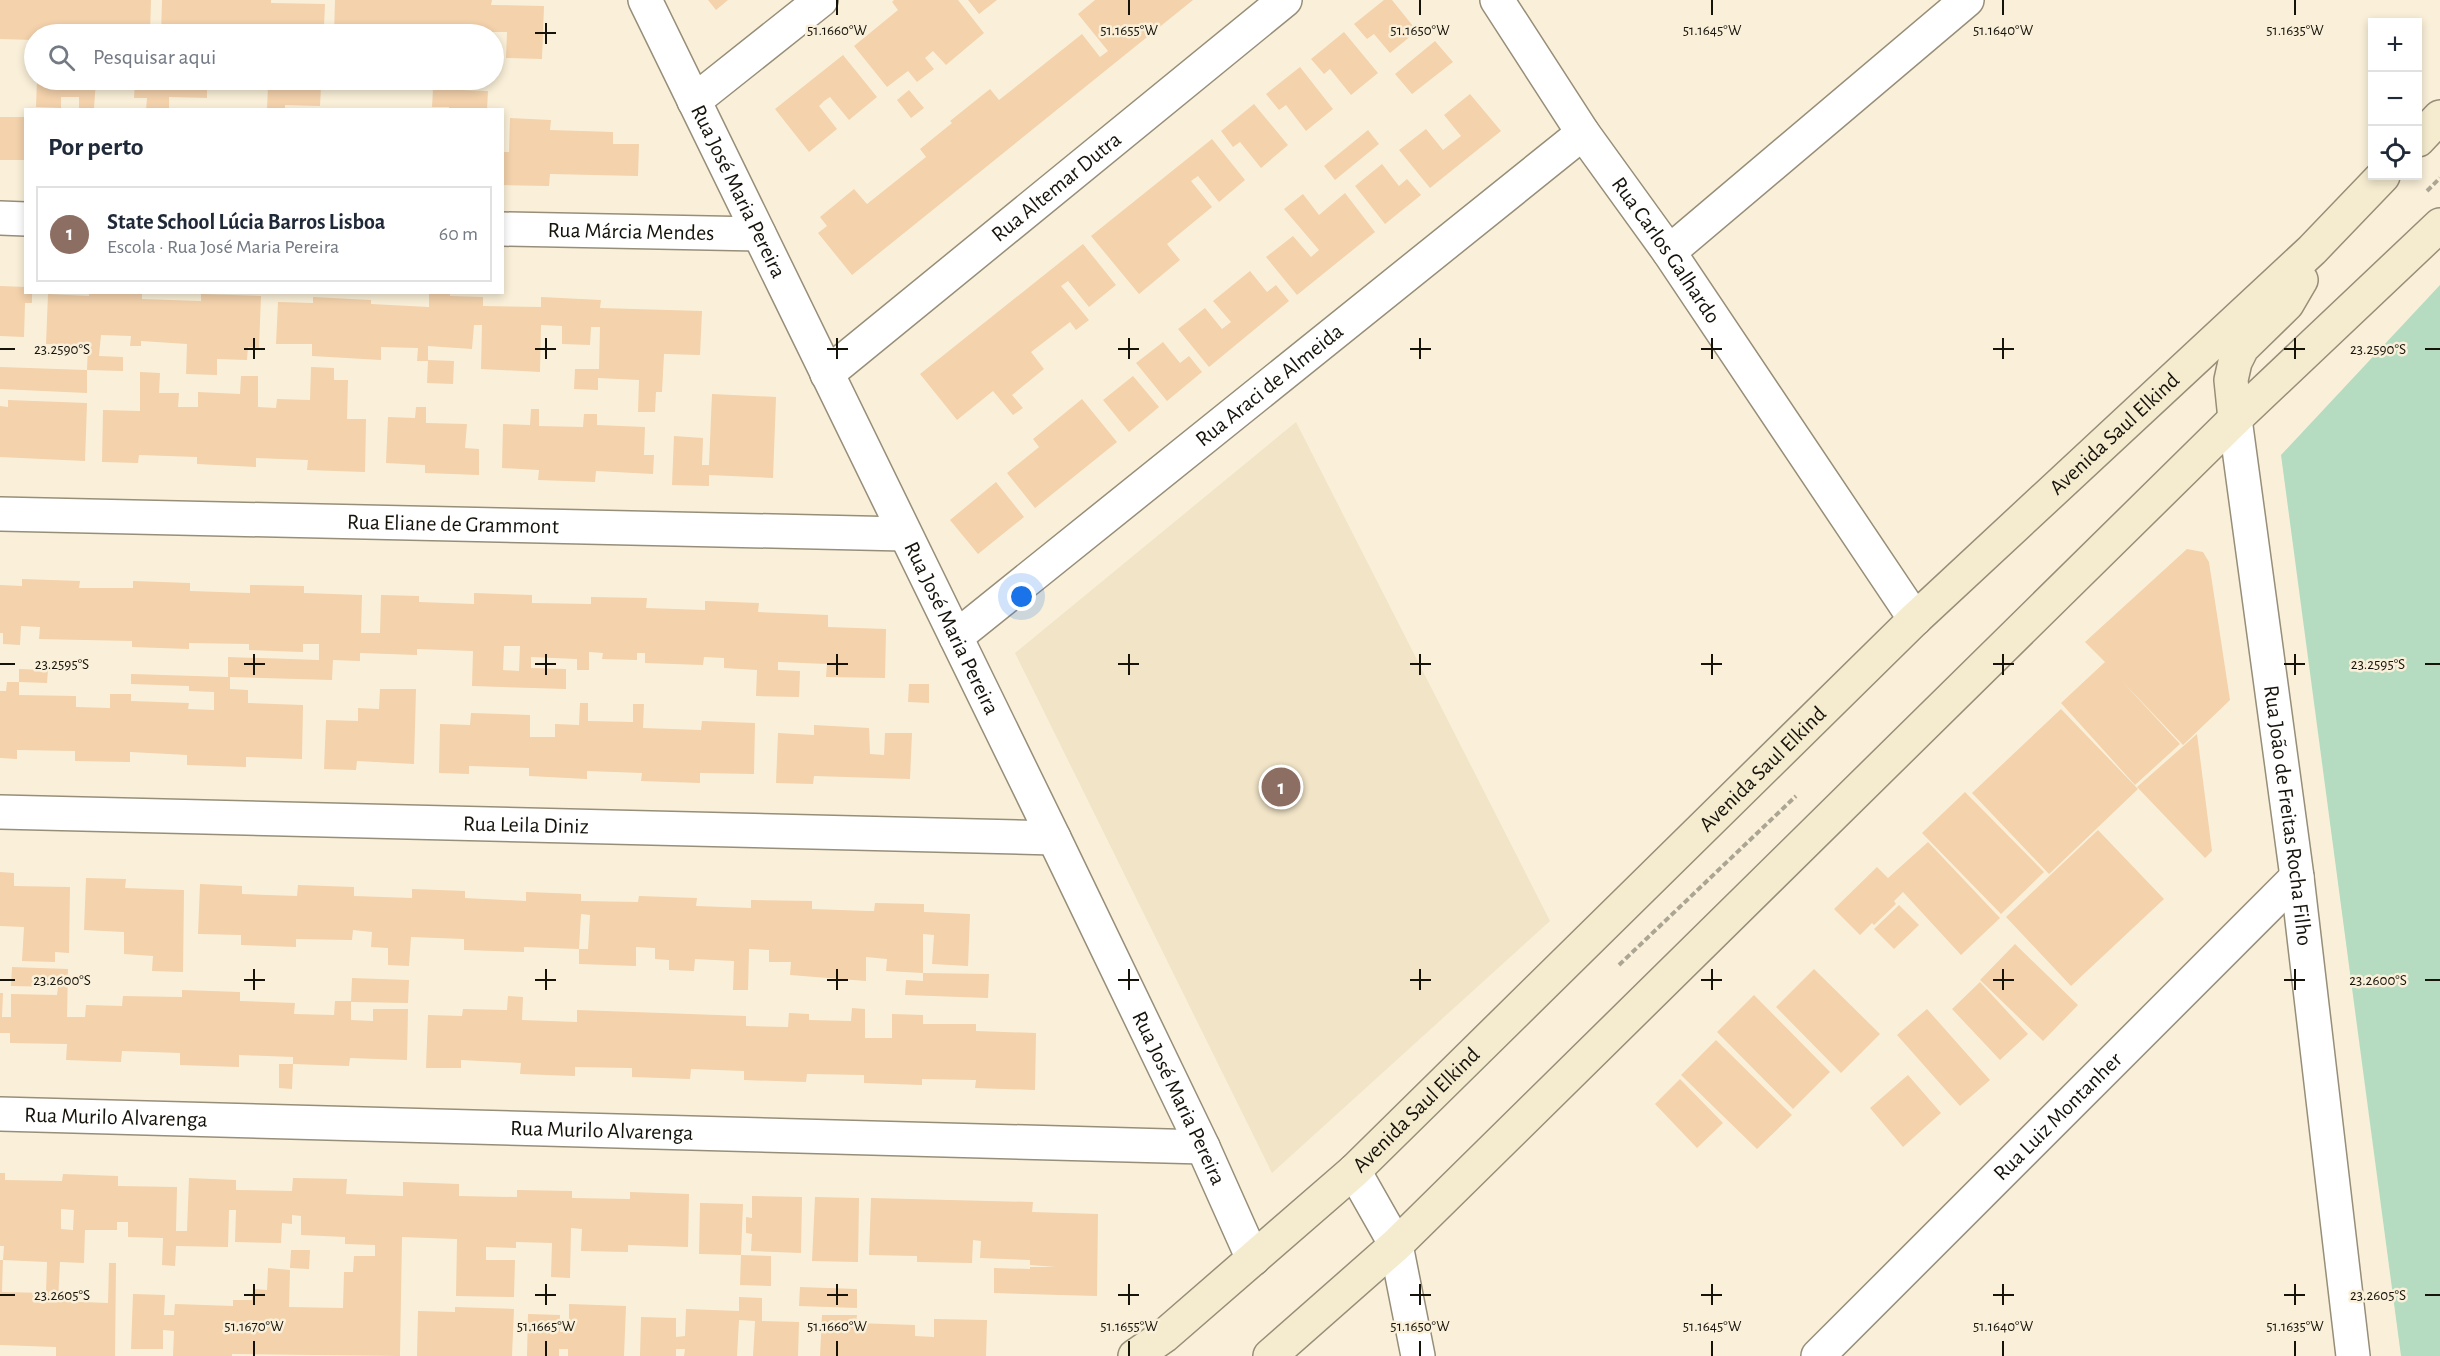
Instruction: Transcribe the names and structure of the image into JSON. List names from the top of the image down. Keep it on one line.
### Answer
{"streets":{"main road":["Avenida Saul Elkind"],"street":["Rua Altemar Dutra","Rua José Maria Pereira","Rua Márcia Mendes","Rua Carlos Galhardo","Rua Araci de Almeida","Rua Eliane de Grammont","Rua João de Freitas Rocha Filho","Rua Leila Diniz","Rua Murilo Alvarenga","Rua Luiz Montanher"]},"crossings":[["Rua Altemar Dutra","Rua José Maria Pereira"],["Rua José Maria Pereira","Rua Márcia Mendes"],["Rua José Maria Pereira","Rua Araci de Almeida"],["Rua José Maria Pereira","Avenida Saul Elkind"],["Rua José Maria Pereira","Rua Eliane de Grammont"],["Rua José Maria Pereira","Rua Leila Diniz"],["Rua José Maria Pereira","Rua Murilo Alvarenga"],["Rua Carlos Galhardo","Rua Araci de Almeida"],["Rua Carlos Galhardo","Avenida Saul Elkind"],["Rua João de Freitas Rocha Filho","Rua Luiz Montanher"]],"page":{"map_buttons":["+","−"],"search":"Pesquisar aqui","heading":"Por perto","list":[{"mark":"1","name":"State School Lúcia Barros Lisboa","note":"Escola · Rua José Maria Pereira","value":"60 m"}],"pins":"1"},"coordinates":["51.1660°W","51.1655°W","51.1650°W","51.1645°W","51.1640°W","51.1635°W","23.2590°S","23.2595°S","23.2600°S","23.2605°S","51.1670°W","51.1665°W"]}
